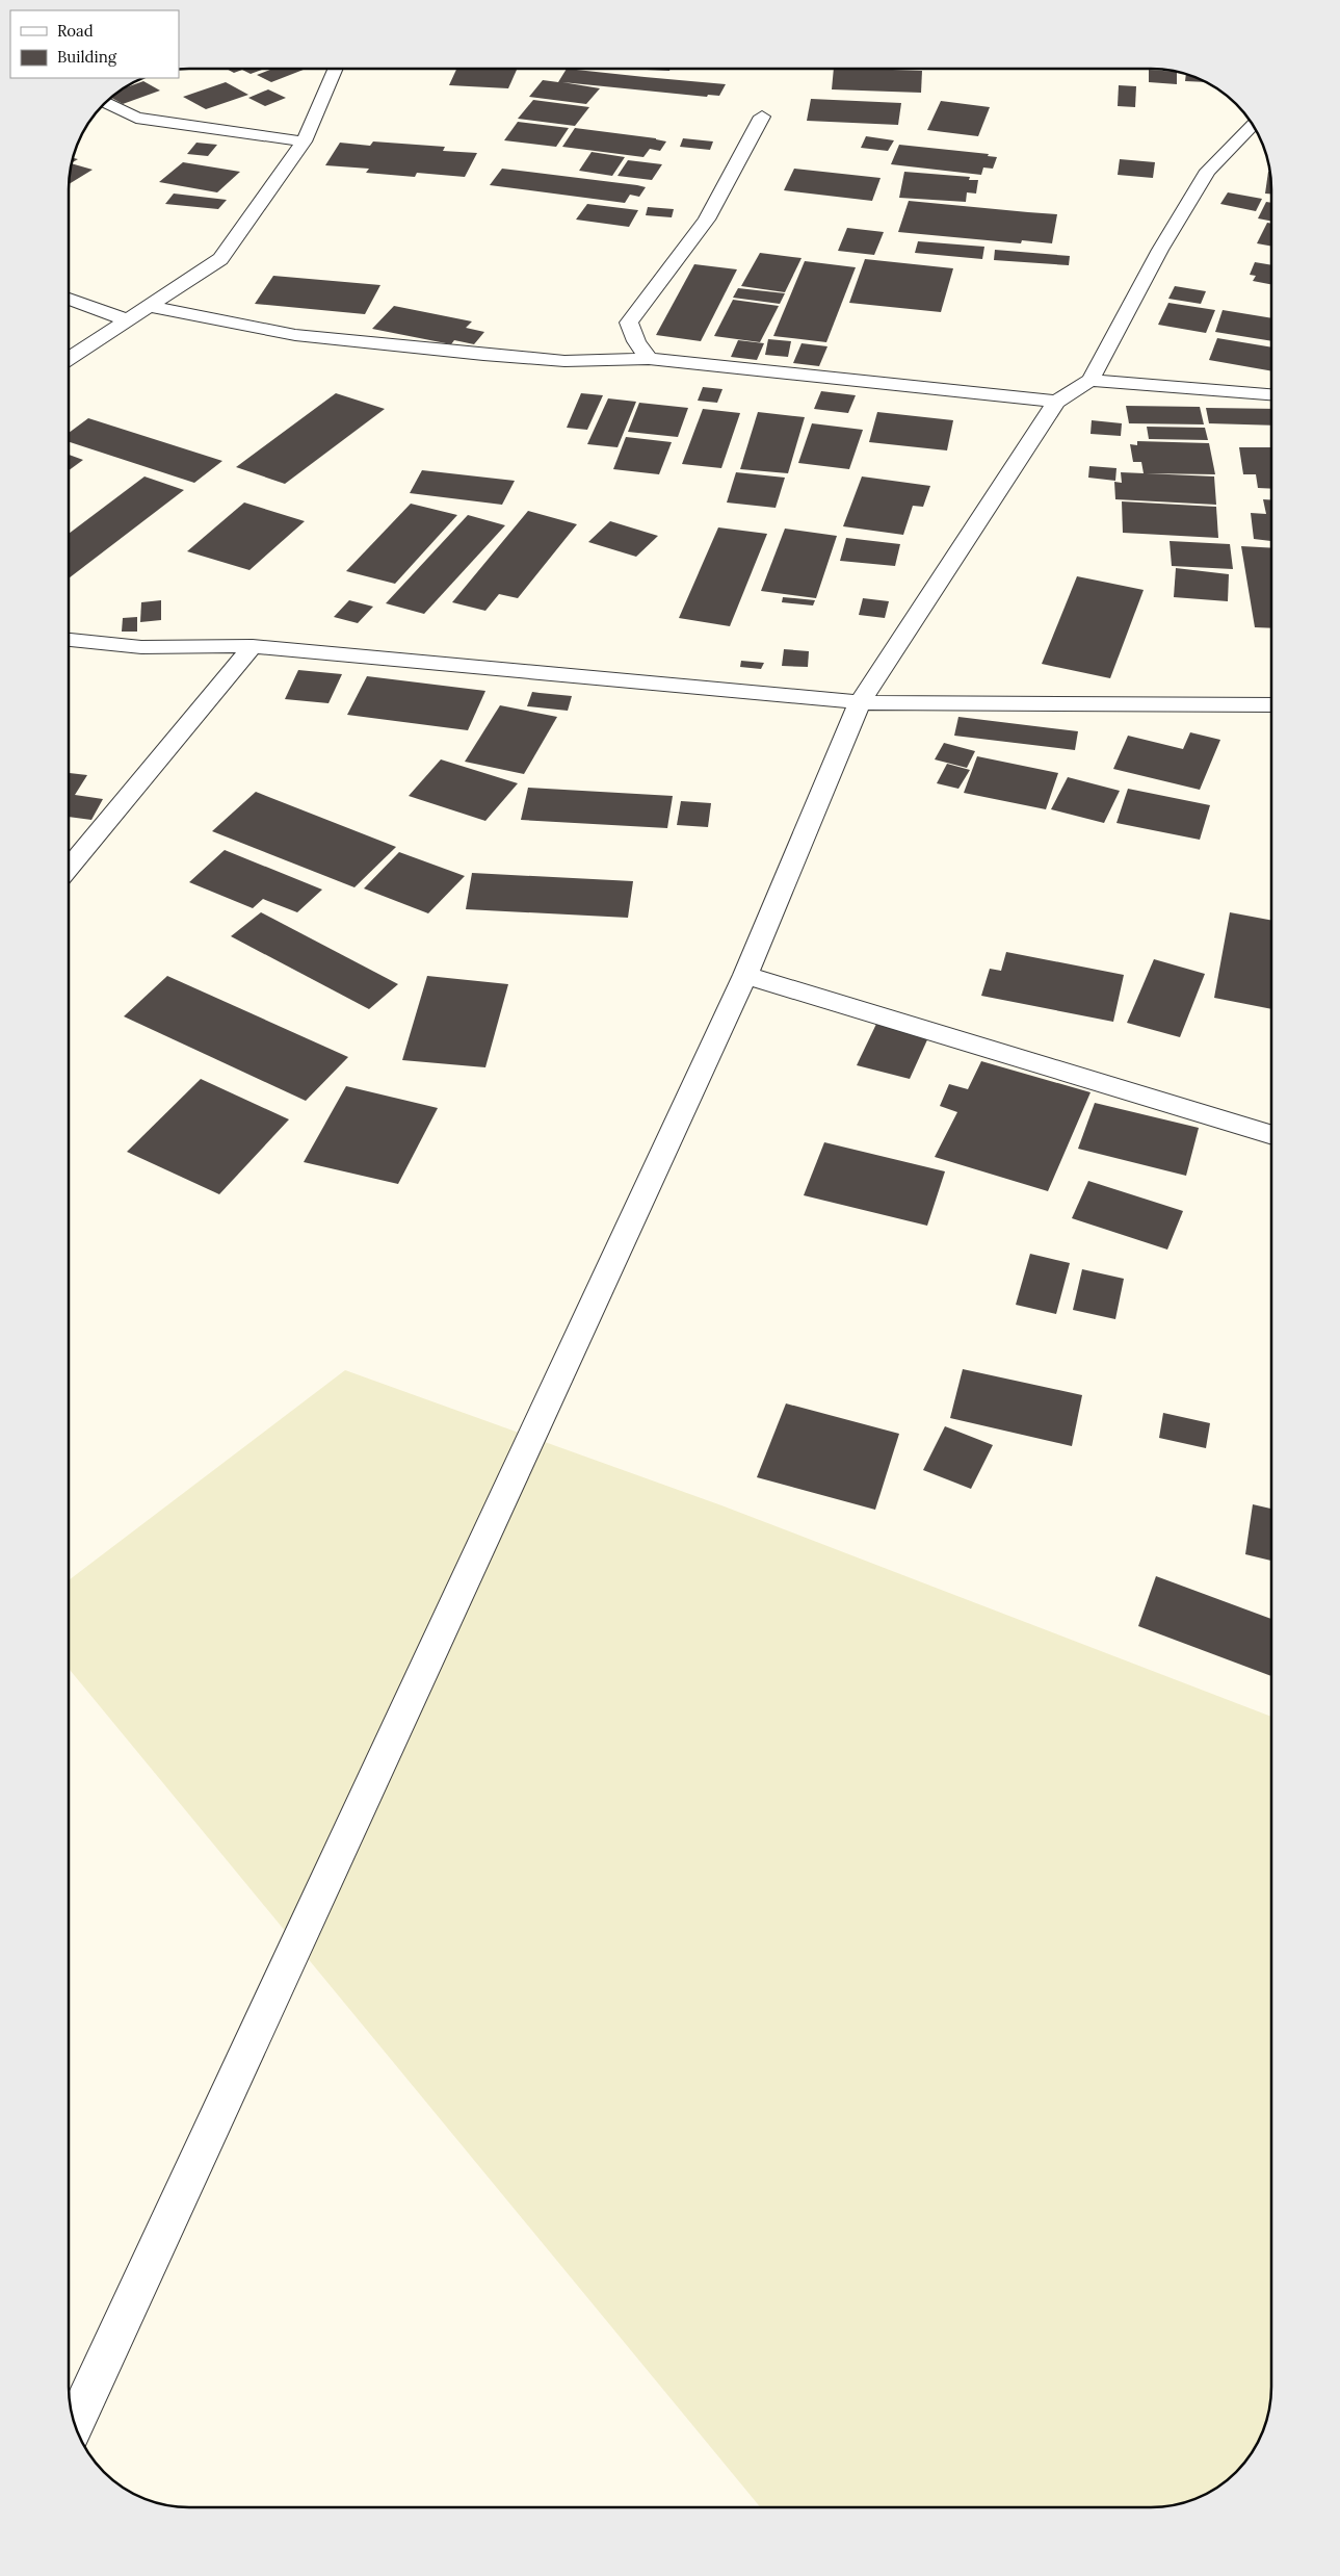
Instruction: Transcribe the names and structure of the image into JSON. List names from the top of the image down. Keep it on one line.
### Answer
{"legend":["Road","Building"]}
